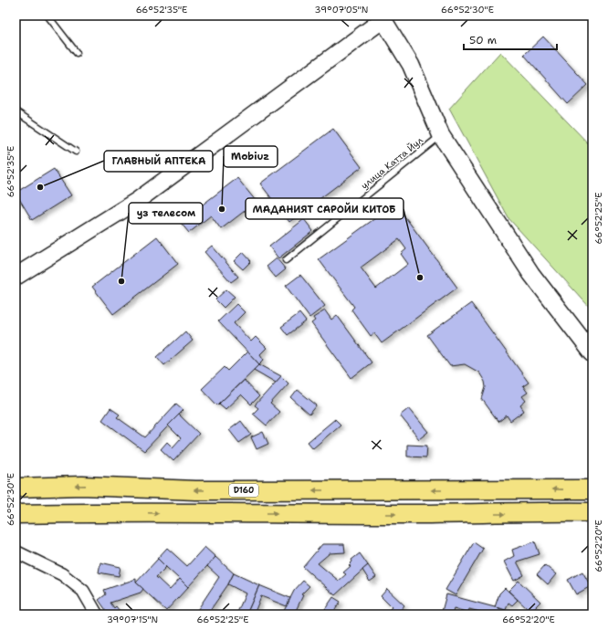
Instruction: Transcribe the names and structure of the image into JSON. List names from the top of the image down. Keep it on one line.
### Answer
{"streets":{"main road":["D160"],"lane":["улица Катта Йул"]},"places":["ГЛАВНЫЙ АПТЕКА","Mobiuz","МАДАНИЯТ САРОЙИ КИТОБ","уз телесом"],"scale_bar":"50 m","coordinates":["66°52'35\"E","39°07'05\"N","66°52'30\"E","66°52'25\"E","66°52'20\"E","39°07'15\"N"]}
